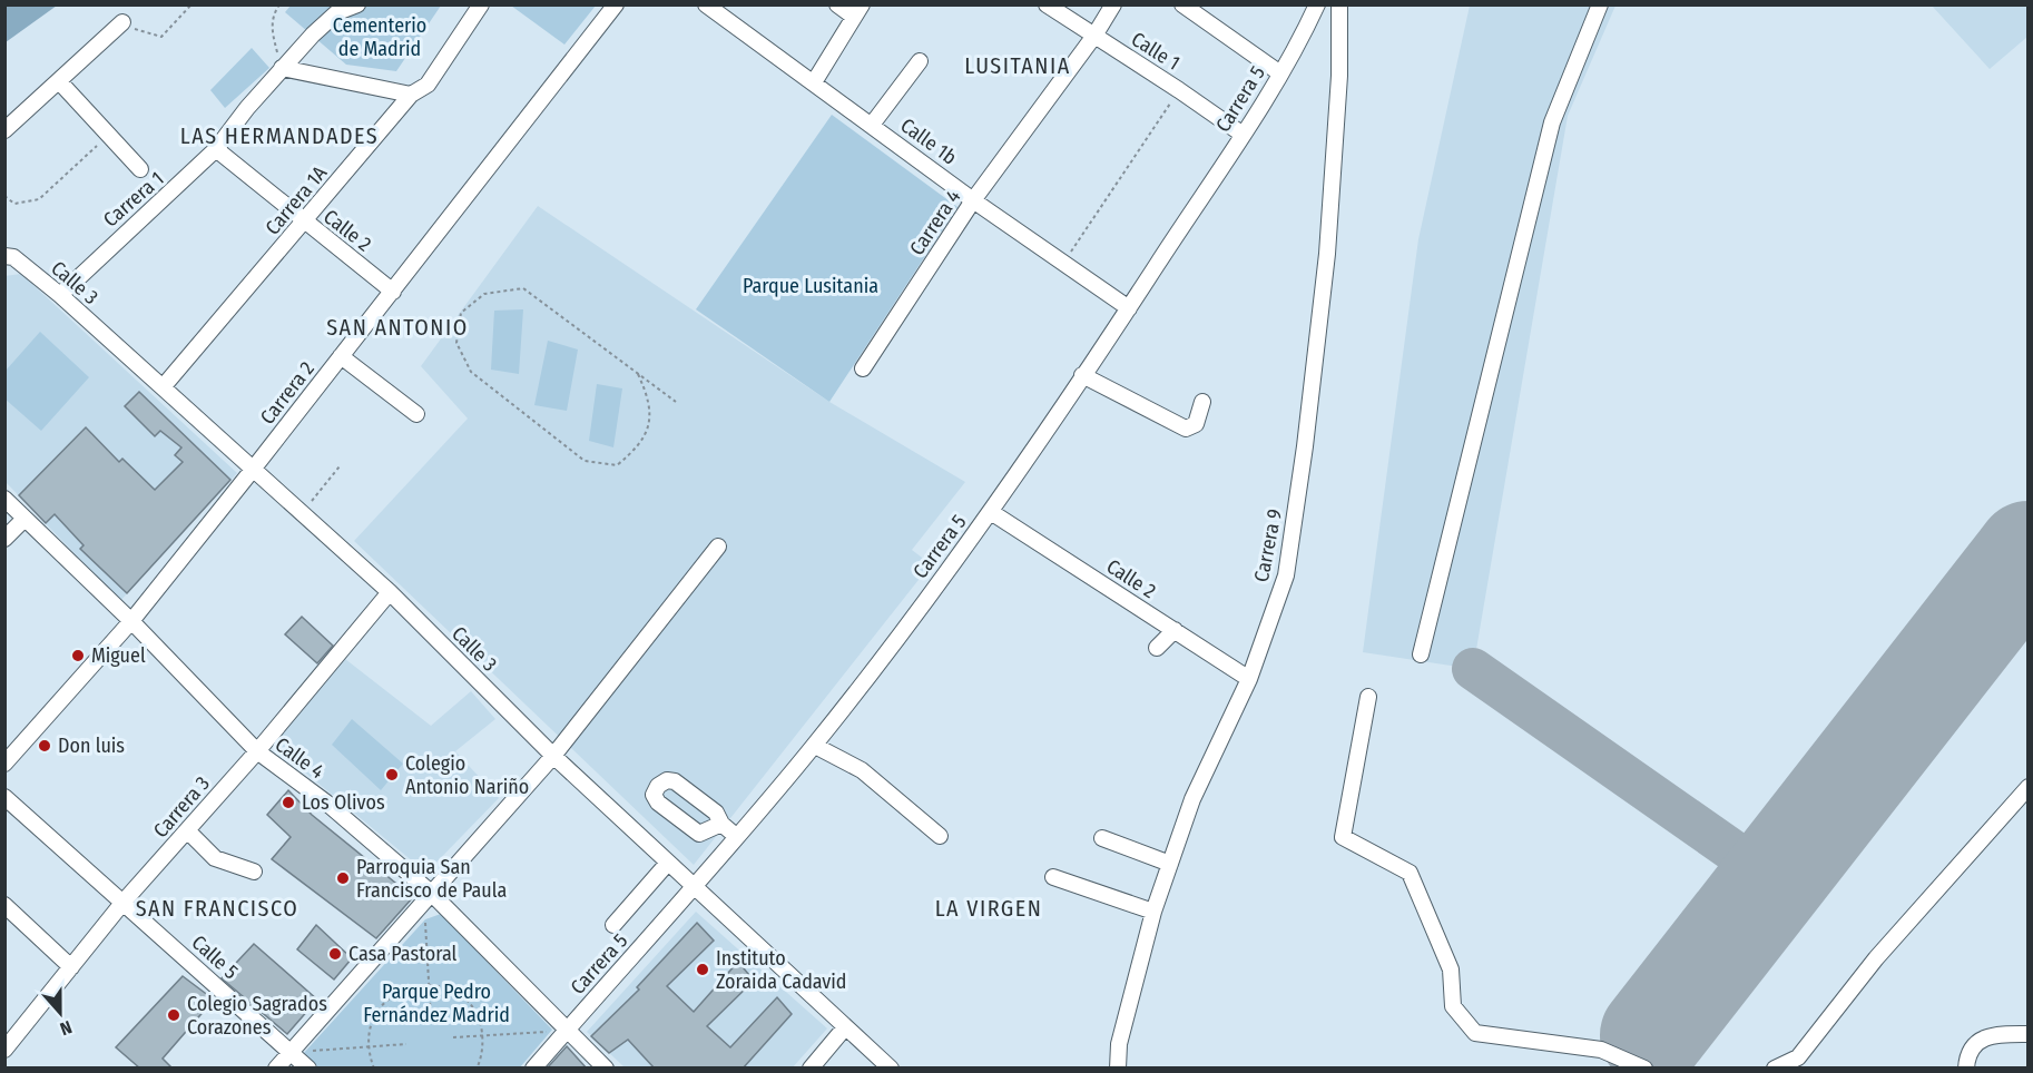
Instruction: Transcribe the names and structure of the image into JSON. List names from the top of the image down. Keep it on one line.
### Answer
{"streets":{"street":["Calle 1","Carrera 5","Calle 1b","Carrera 1","Carrera 1A","Carrera 4","Calle 2","Calle 3","Carrera 2","Carrera 9","Calle 4","Carrera 3","Calle 5"]},"crossings":[["Calle 1","Carrera 5"],["Calle 1","Carrera 4"],["Carrera 5","Calle 1b"],["Carrera 5","Calle 2"],["Carrera 5","Calle 3"],["Carrera 5","Calle 4"],["Calle 1b","Carrera 4"],["Carrera 1","Calle 2"],["Carrera 1","Calle 3"],["Carrera 1A","Calle 2"],["Carrera 1A","Calle 3"],["Calle 2","Carrera 2"],["Calle 2","Carrera 9"],["Calle 3","Carrera 2"],["Calle 3","Carrera 3"],["Carrera 2","Calle 4"],["Calle 4","Carrera 3"],["Carrera 3","Calle 5"]],"districts":["LUSITANIA","LAS HERMANDADES","SAN ANTONIO","SAN FRANCISCO","LA VIRGEN"],"parks":["Cementerio de Madrid","Parque Lusitania","Parque Pedro Fernández Madrid"],"places":["Miguel","Don luis","Colegio Antonio Nariño","Los Olivos","Parroquia San Francisco de Paula","Casa Pastoral","Instituto Zoraida Cadavid","Colegio Sagrados Corazones"],"north":"bottom"}
